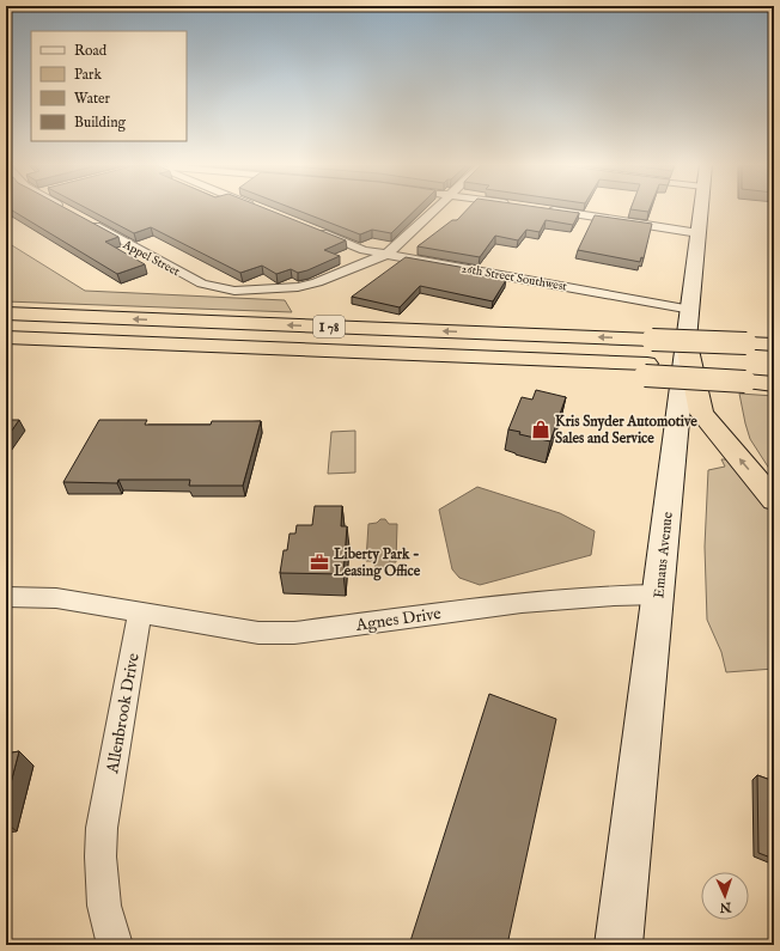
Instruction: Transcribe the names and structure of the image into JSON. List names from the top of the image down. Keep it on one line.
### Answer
{"streets":{"highway":["I 78"],"main road":["Emaus Avenue"],"street":["Appel Street","26th Street Southwest","Agnes Drive","Allenbrook Drive"]},"crossings":[["Appel Street","26th Street Southwest"],["26th Street Southwest","Emaus Avenue"],["Emaus Avenue","Agnes Drive"],["Agnes Drive","Allenbrook Drive"]],"places":{"shop":["Kris Snyder Automotive Sales and Service"],"office":["Liberty Park - Leasing Office"]},"legend":["Road","Park","Water","Building"],"north":"bottom"}
